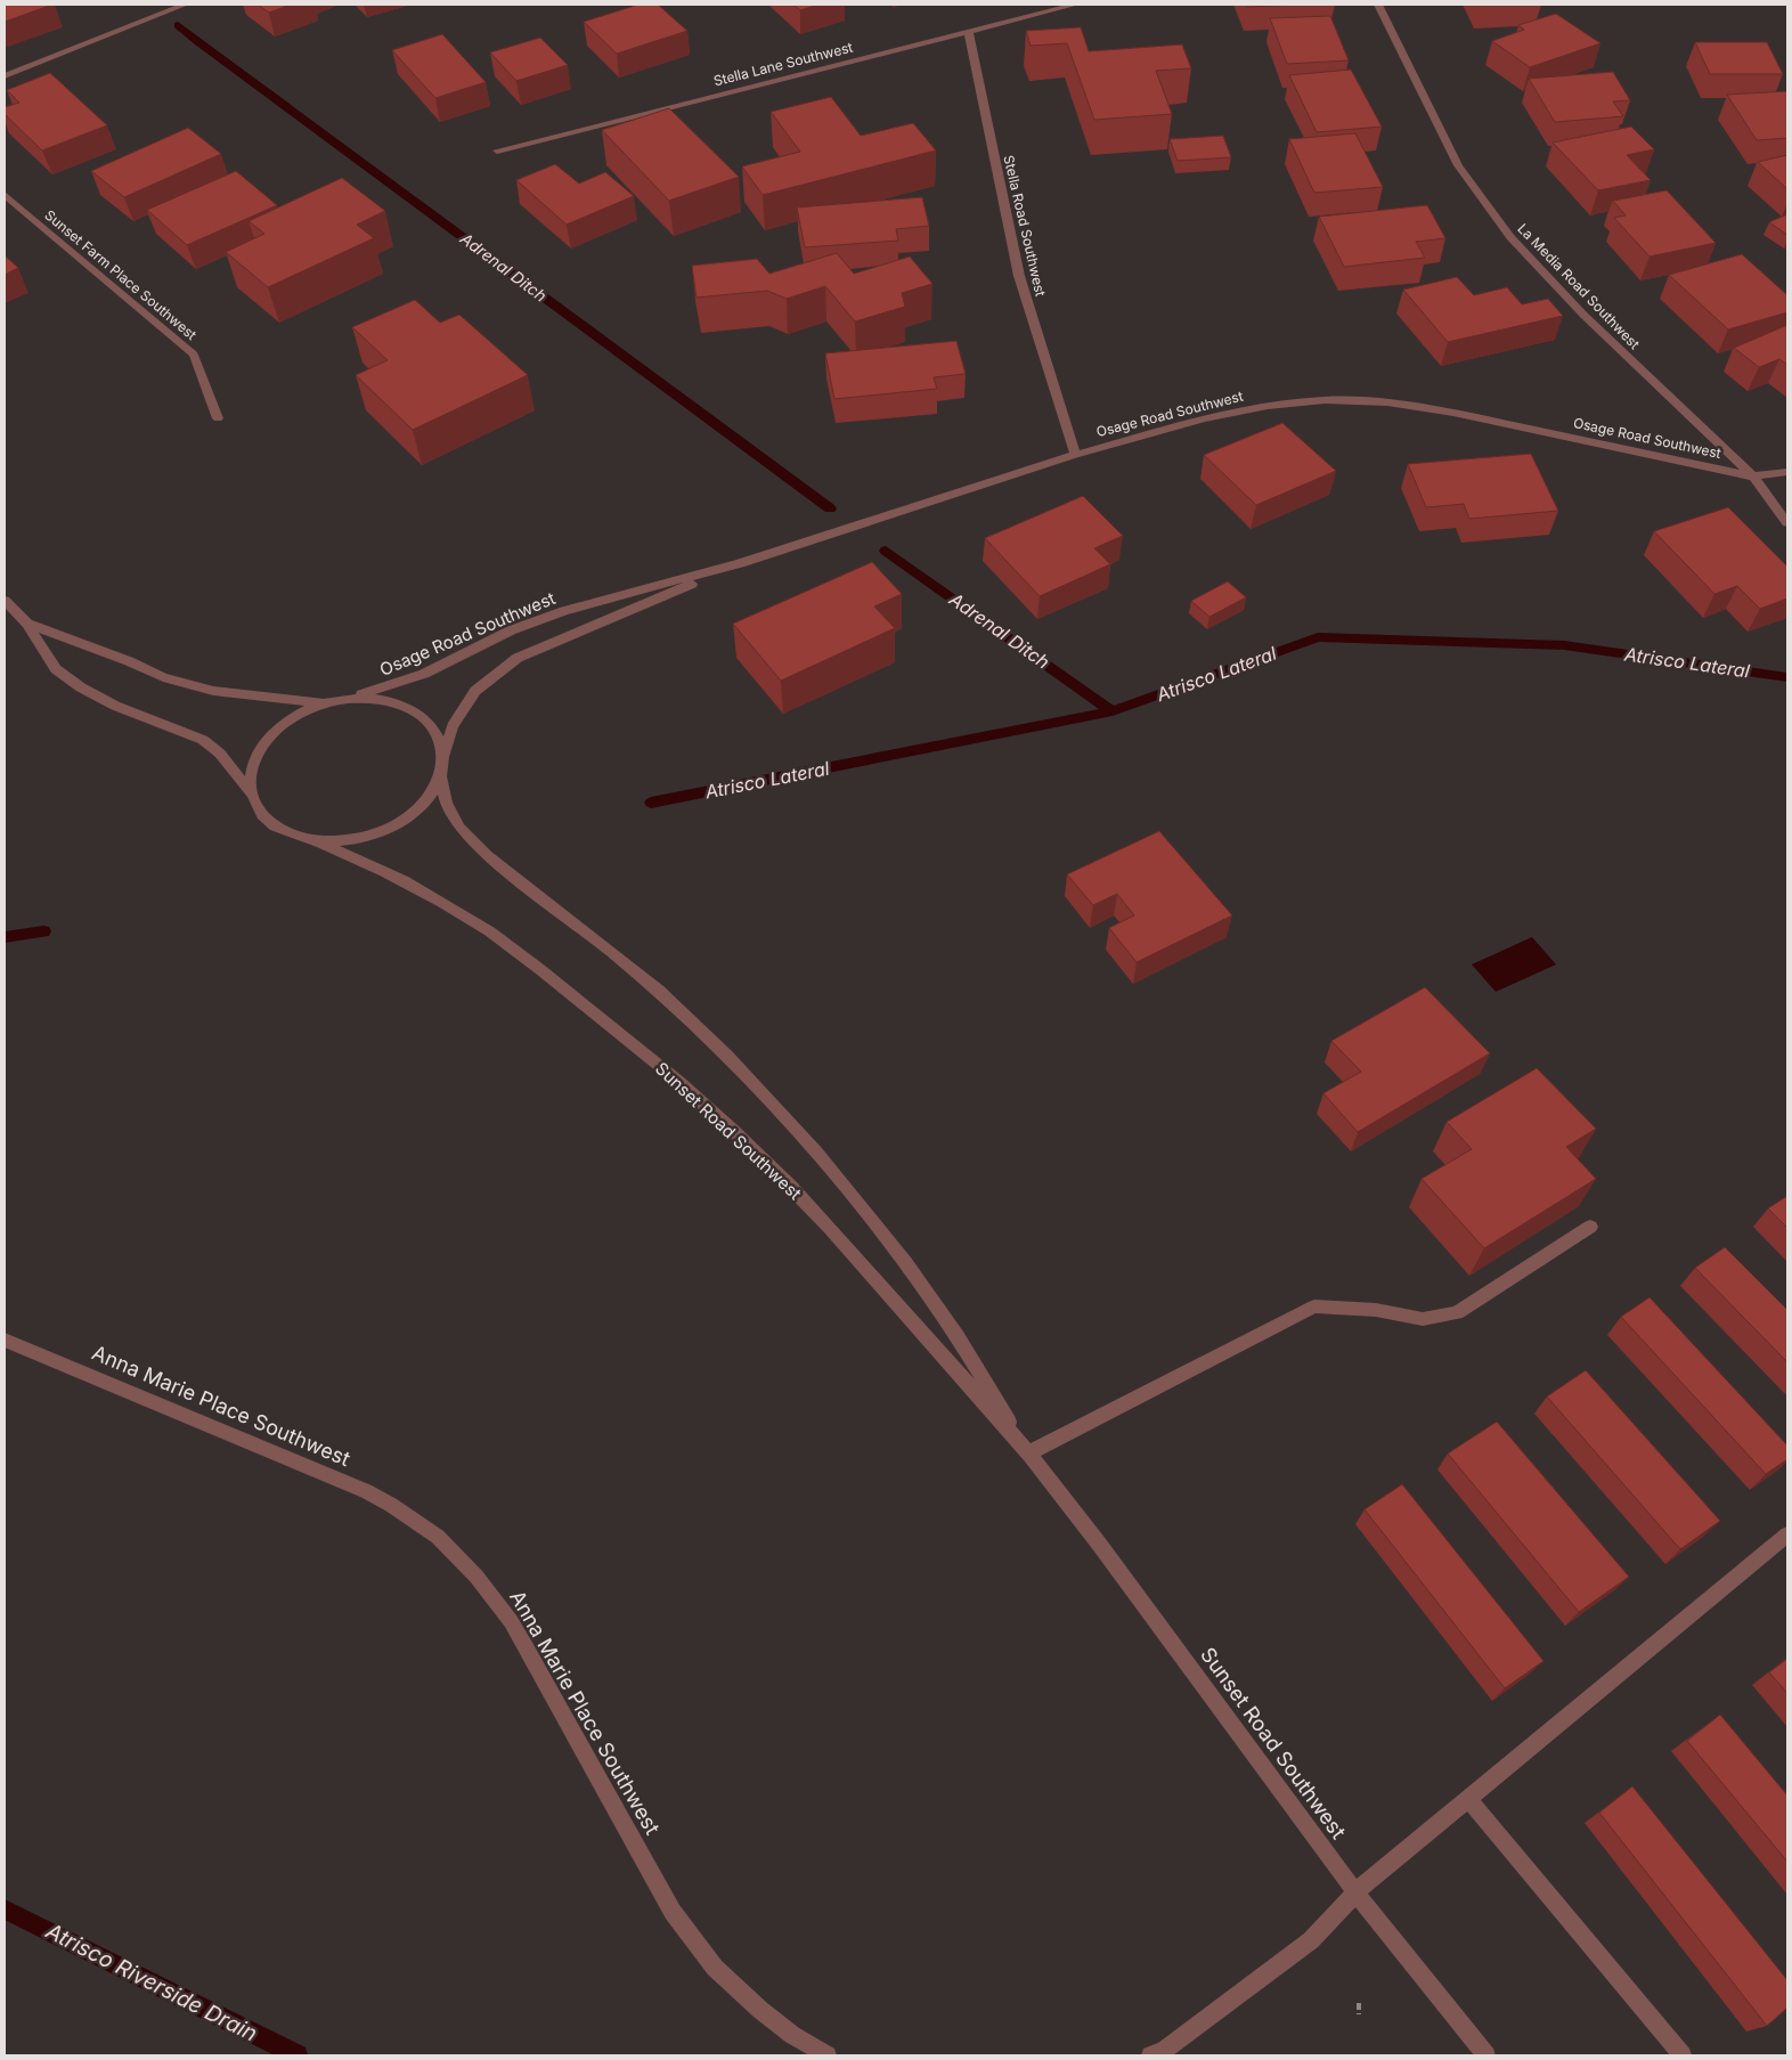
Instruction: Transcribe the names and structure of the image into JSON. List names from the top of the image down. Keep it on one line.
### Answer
{"streets":{"street":["Stella Lane Southwest","Stella Road Southwest","Sunset Farm Place Southwest","La Media Road Southwest","Osage Road Southwest","Sunset Road Southwest","Anna Marie Place Southwest"]},"crossings":[["Stella Lane Southwest","Stella Road Southwest"],["Stella Road Southwest","Osage Road Southwest"],["La Media Road Southwest","Osage Road Southwest"],["Osage Road Southwest","Sunset Road Southwest"]],"water":["Adrenal Ditch","Atrisco Lateral","Atrisco Riverside Drain"]}
